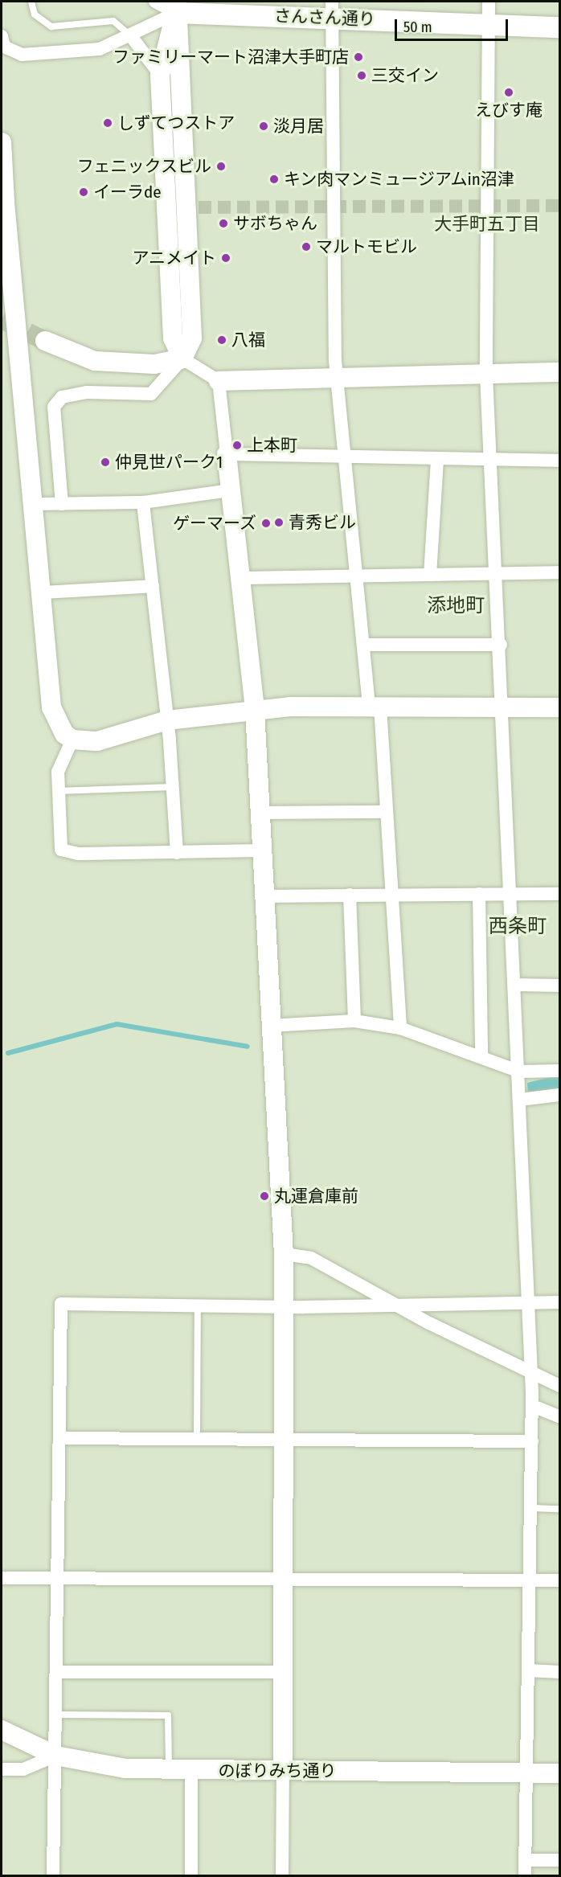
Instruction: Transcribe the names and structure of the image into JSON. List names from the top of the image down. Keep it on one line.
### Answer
{"streets":{"main road":["さんさん通り"],"street":["のぼりみち通り"]},"districts":["大手町五丁目","添地町","西条町"],"places":["ファミリーマート沼津大手町店","三交イン","えびす庵","しずてつストア","淡月居","フェニックスビル","キン肉マンミュージアムin沼津","イーラde","サボちゃん","マルトモビル","アニメイト","八福","上本町","仲見世パーク1","青秀ビル","ゲーマーズ","丸運倉庫前"],"scale_bar":"50 m"}
